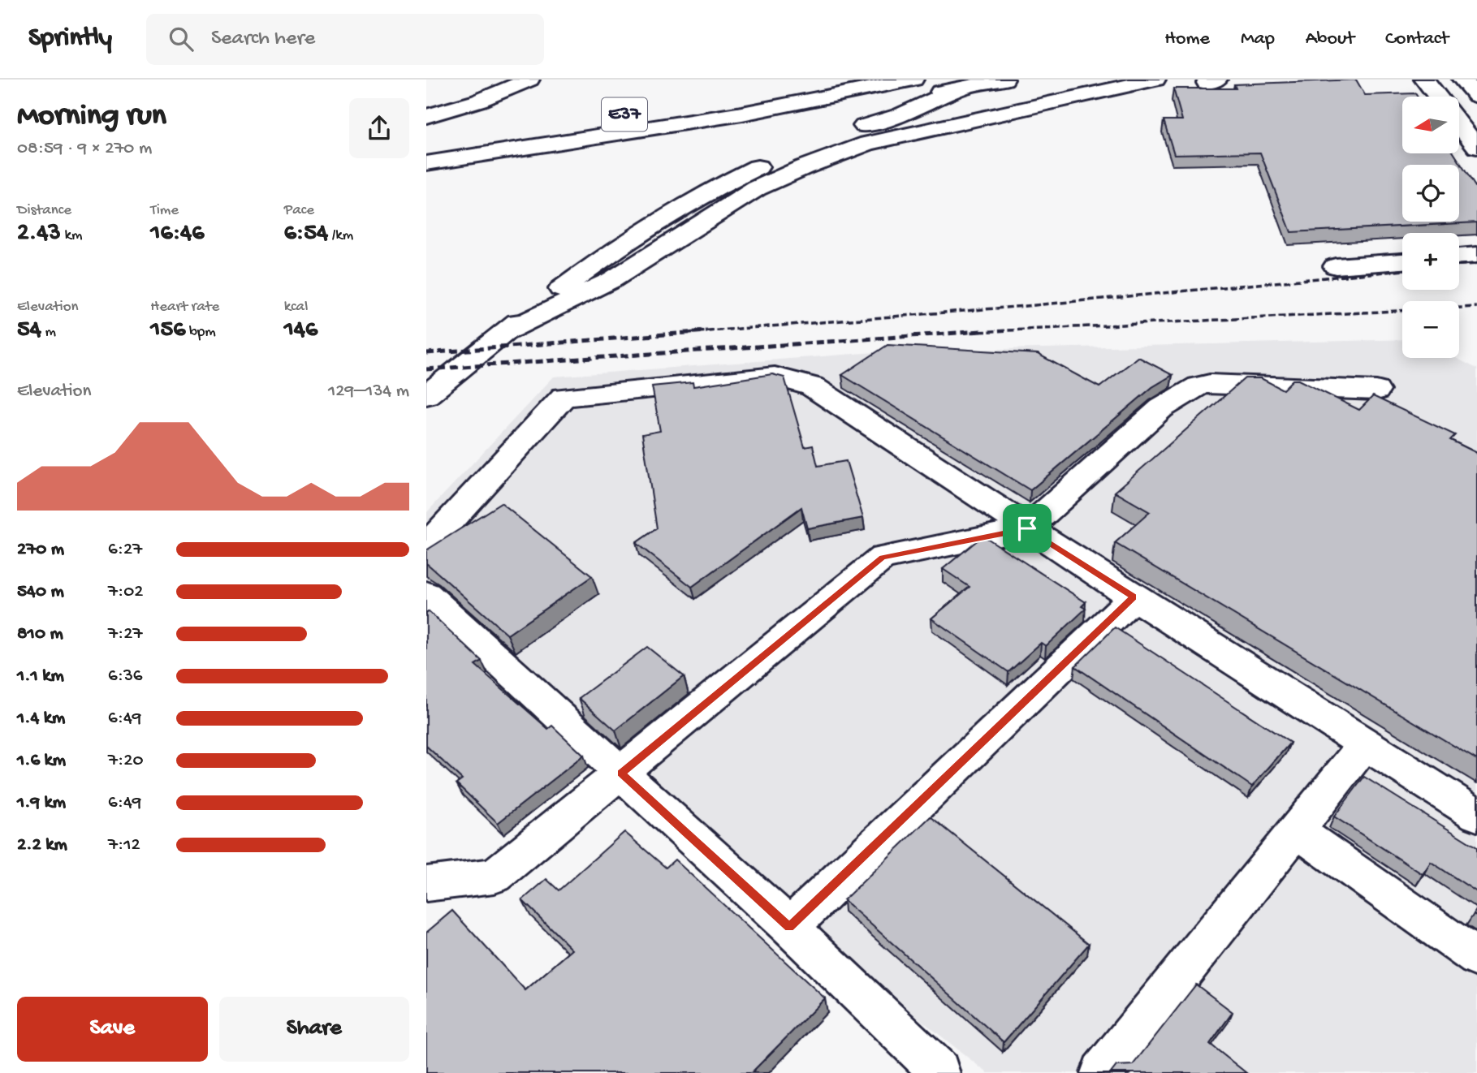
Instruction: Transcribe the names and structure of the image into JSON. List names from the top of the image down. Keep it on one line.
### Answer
{"streets":{"main road":["E37"]},"north":"left","page":{"header":"Sprintly","search":"Search here","nav":["Home","Map","About","Contact"],"heading":["Morning run","08:59 · 9 × 270 m"],"map_buttons":["+","−"],"stats":[["Distance","2.43 km"],["Time","16:46"],["Pace","6:54 /km"],["Elevation","54 m"],["Heart rate","156 bpm"],["kcal","146"]],"chart":["Elevation","129–134 m"],"list":[{"name":"270 m","note":"6:27"},{"name":"540 m","note":"7:02"},{"name":"810 m","note":"7:27"},{"name":"1.1 km","note":"6:36"},{"name":"1.4 km","note":"6:49"},{"name":"1.6 km","note":"7:20"},{"name":"1.9 km","note":"6:49"},{"name":"2.2 km","note":"7:12"}],"buttons":["Save","Share"]}}
